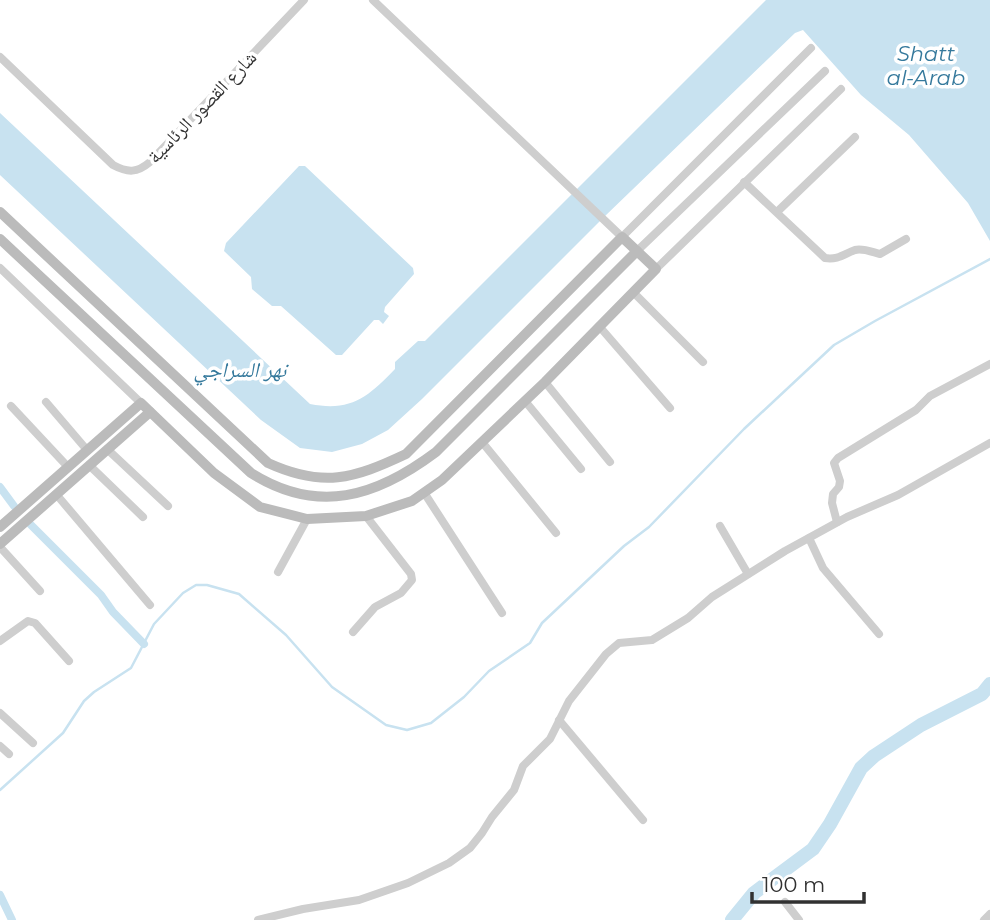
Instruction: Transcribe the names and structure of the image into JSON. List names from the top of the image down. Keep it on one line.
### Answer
{"streets":{"street":["شارع القصور الرئاسية"]},"water":["Shatt al-Arab","نهر السراجي"],"scale_bar":"100 m"}
